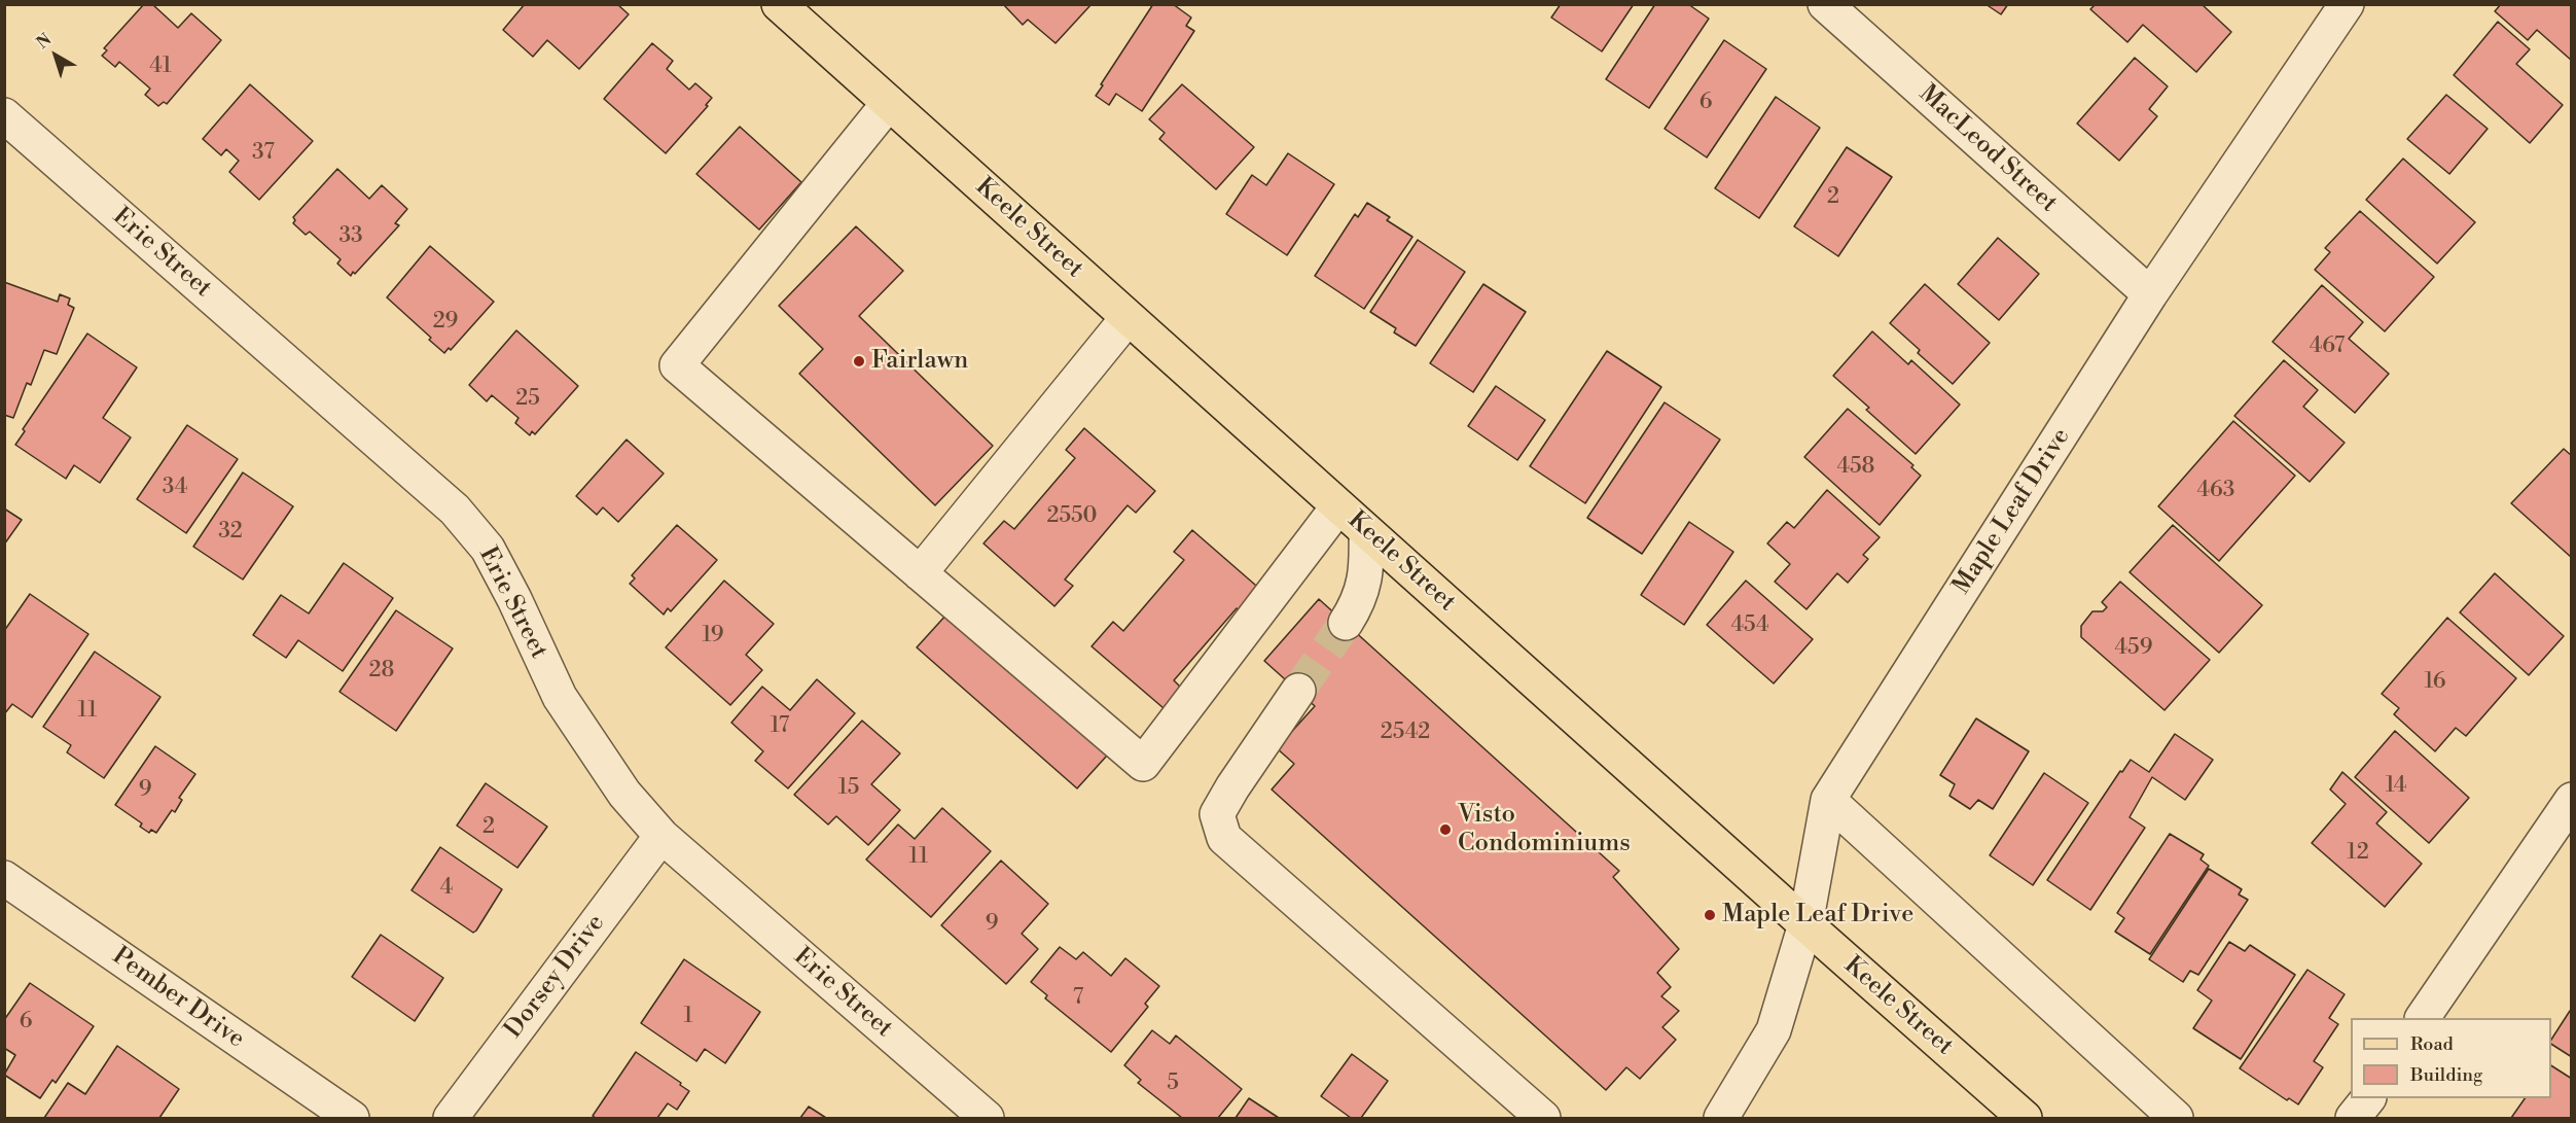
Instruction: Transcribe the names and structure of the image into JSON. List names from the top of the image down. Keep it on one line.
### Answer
{"streets":{"main road":["Keele Street"],"street":["MacLeod Street","Erie Street","Maple Leaf Drive","Dorsey Drive","Pember Drive"]},"crossings":[["MacLeod Street","Maple Leaf Drive"],["Keele Street","Maple Leaf Drive"],["Erie Street","Dorsey Drive"]],"places":["Fairlawn","Visto Condominiums","Maple Leaf Drive"],"house_numbers":["41","6","37","2","33","29","467","25","458","34","463","2550","32","454","19","459","28","16","11","17","2542","14","15","9","2","12","11","4","9","7","1","6","5"],"legend":["Road","Building"],"north":"top left"}
